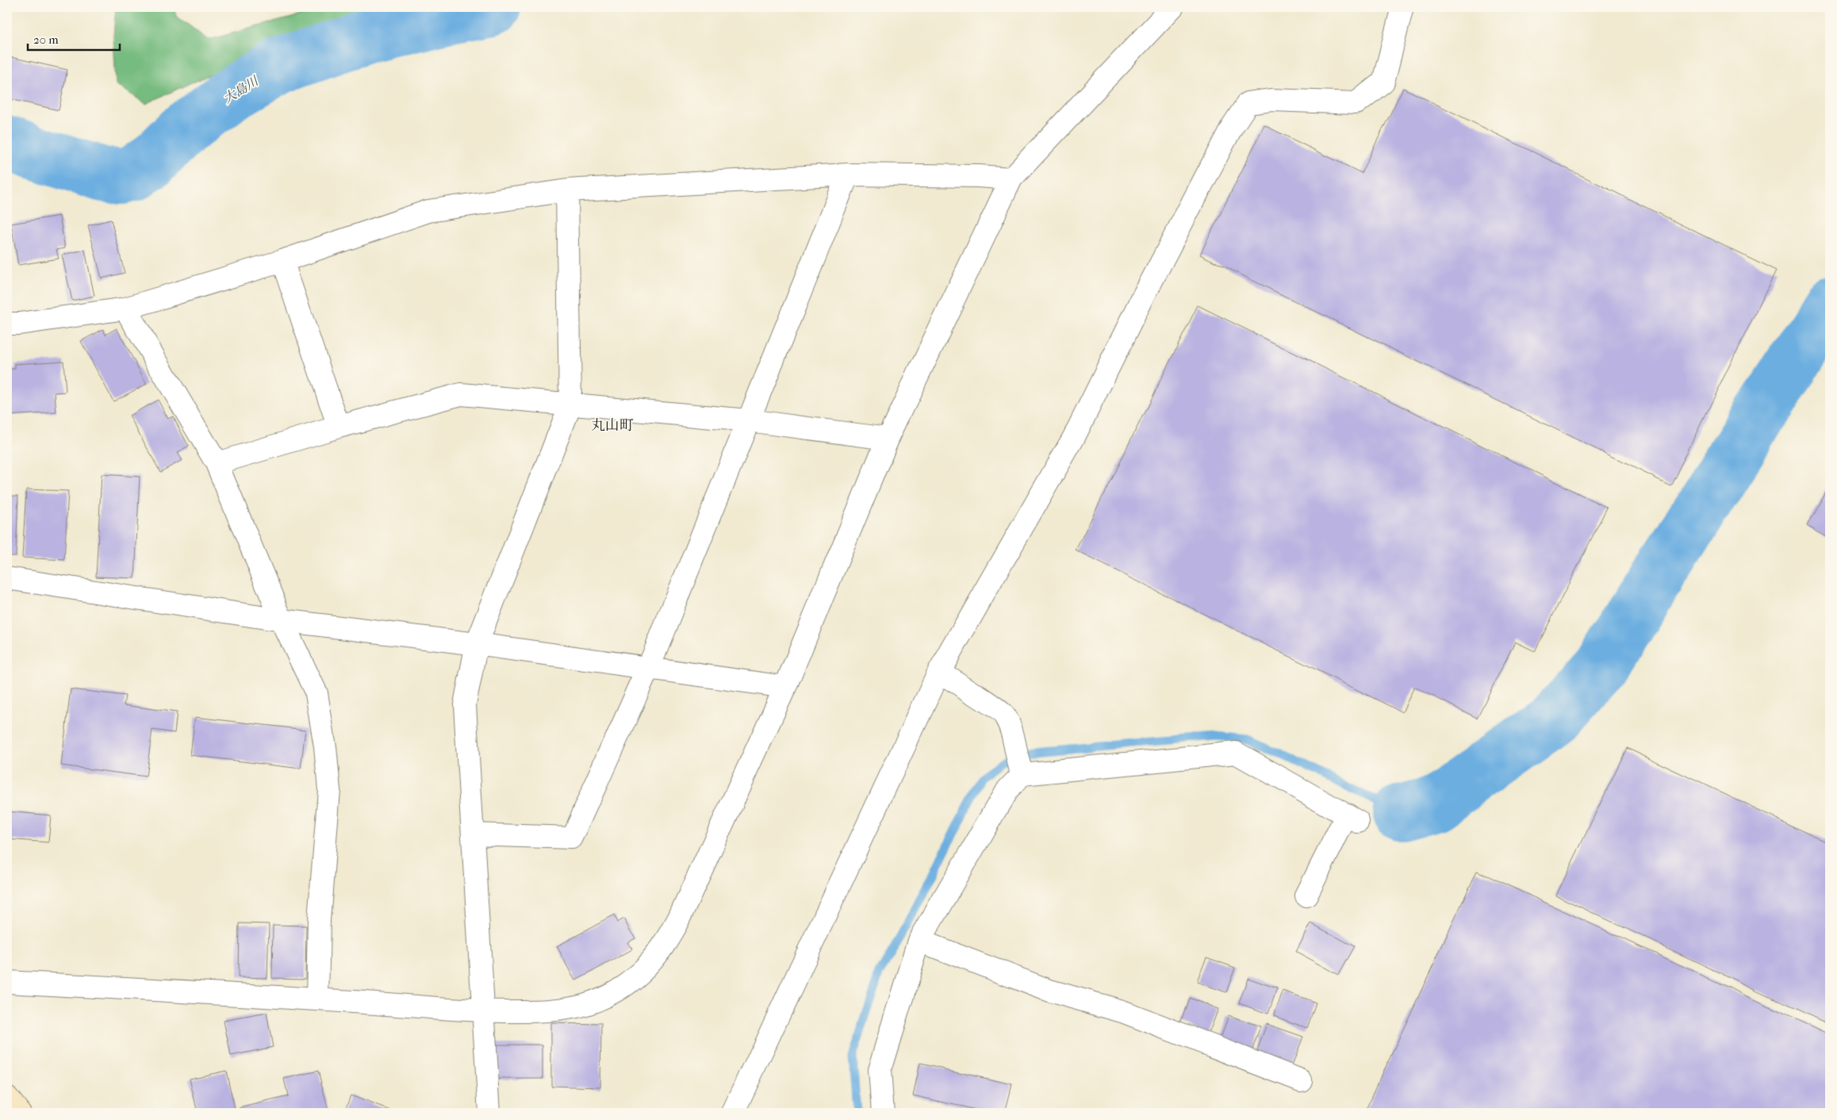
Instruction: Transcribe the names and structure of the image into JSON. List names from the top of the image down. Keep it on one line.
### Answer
{"districts":["丸山町"],"water":["大島川"],"scale_bar":"20 m"}
